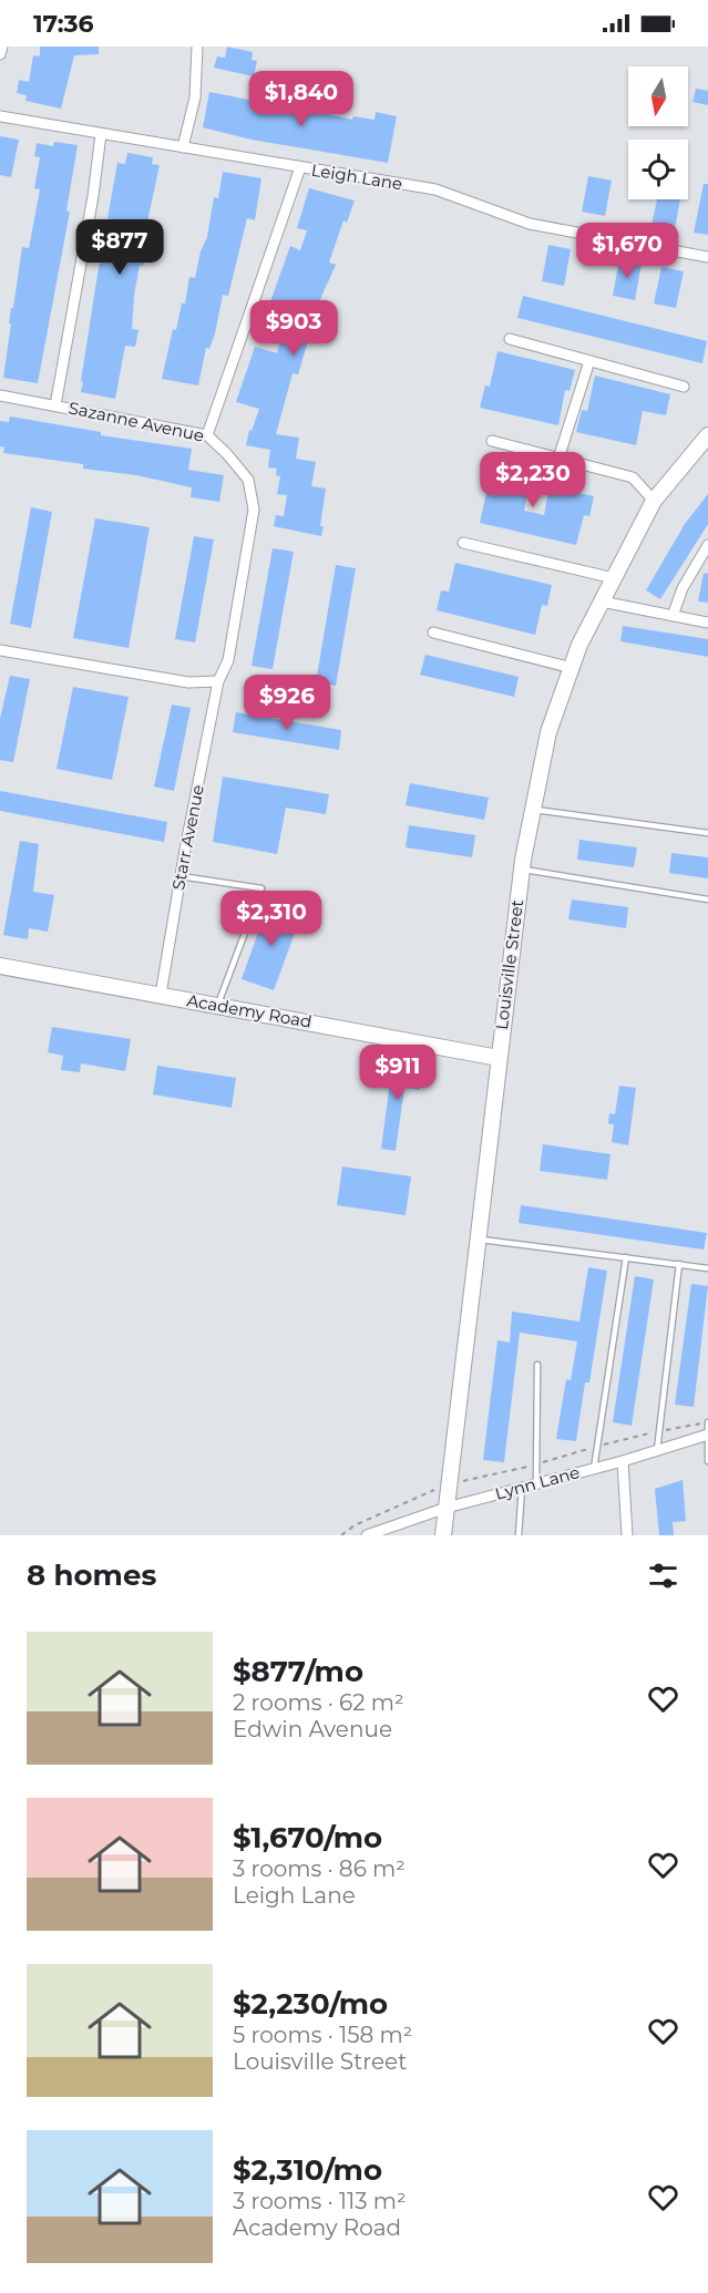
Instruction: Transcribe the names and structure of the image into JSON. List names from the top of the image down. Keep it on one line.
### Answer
{"streets":{"main road":["Louisville Street","Academy Road"],"street":["Leigh Lane","Sazanne Avenue","Starr Avenue","Lynn Lane"]},"crossings":[["Sazanne Avenue","Starr Avenue"],["Starr Avenue","Academy Road"],["Louisville Street","Academy Road"],["Louisville Street","Lynn Lane"]],"north":"bottom","page":{"status":"17:36","price":["$1,840","$877","$1,670","$903","$2,230","$926","$2,310","$911"],"heading":"8 homes","list":[{"name":"$877/mo","note":"2 rooms · 62 m² · Edwin Avenue"},{"name":"$1,670/mo","note":"3 rooms · 86 m² · Leigh Lane"},{"name":"$2,230/mo","note":"5 rooms · 158 m² · Louisville Street"},{"name":"$2,310/mo","note":"3 rooms · 113 m² · Academy Road"}]}}
